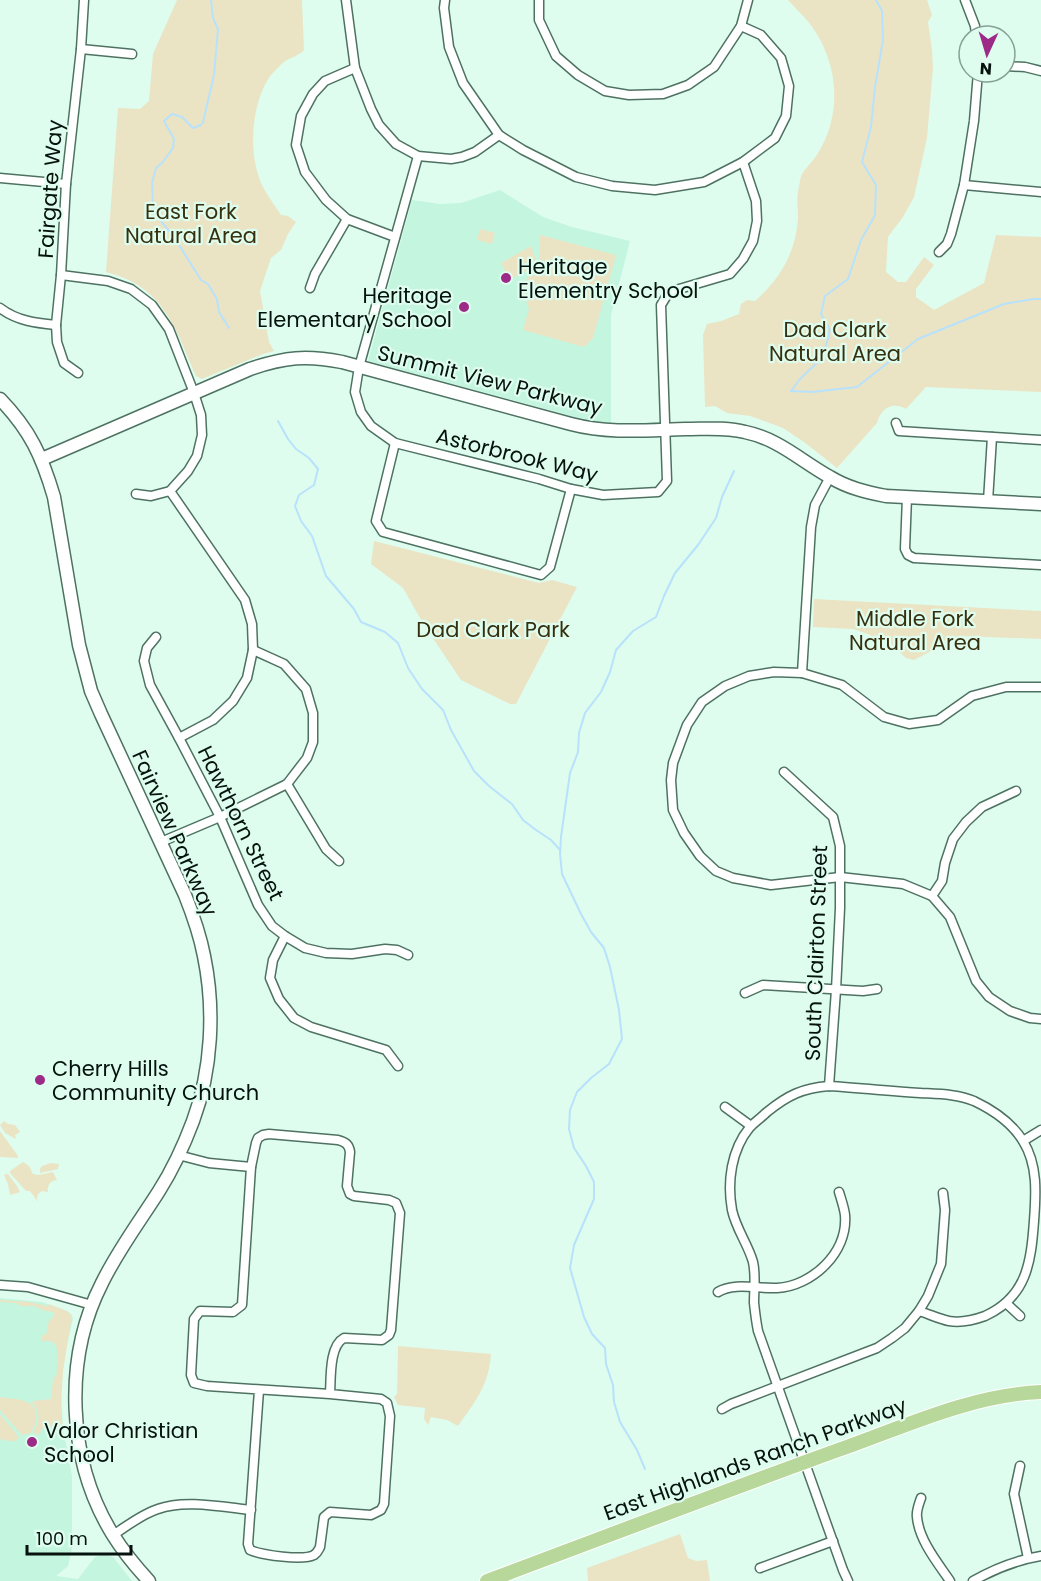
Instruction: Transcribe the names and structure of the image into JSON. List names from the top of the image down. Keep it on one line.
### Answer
{"streets":{"main road":["Summit View Parkway","Fairview Parkway","East Highlands Ranch Parkway"],"street":["Fairgate Way","Astorbrook Way","Hawthorn Street","South Clairton Street"]},"crossings":[["Summit View Parkway","Astorbrook Way"],["Summit View Parkway","Fairview Parkway"]],"parks":["East Fork Natural Area","Dad Clark Natural Area","Middle Fork Natural Area","Dad Clark Park"],"places":["Heritage Elementry School","Heritage Elementary School","Cherry Hills Community Church","Valor Christian School"],"scale_bar":"100 m","north":"bottom"}
